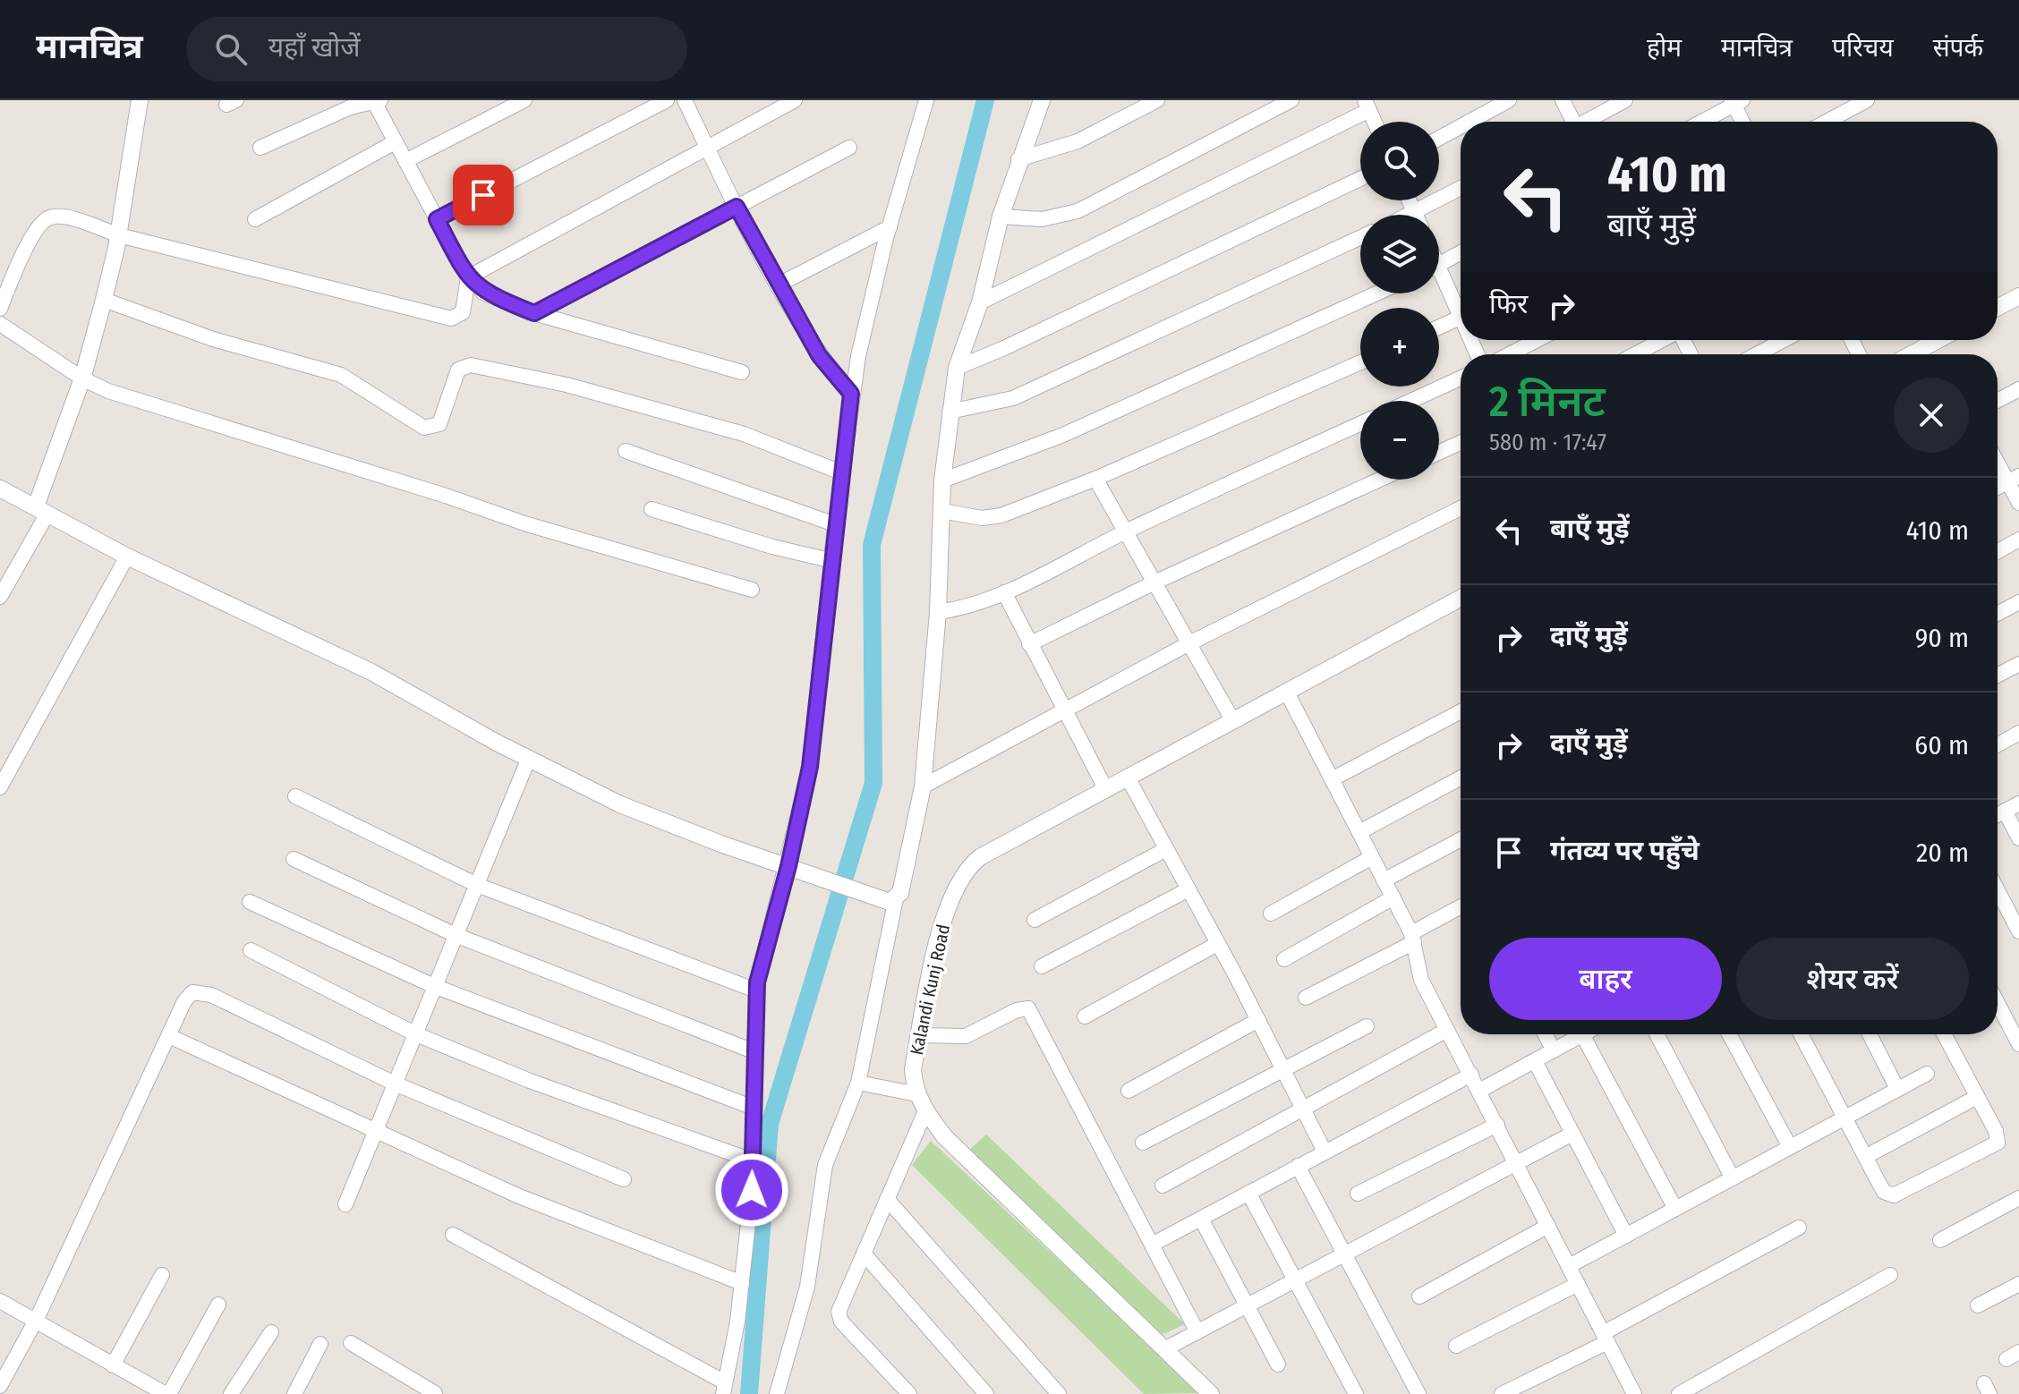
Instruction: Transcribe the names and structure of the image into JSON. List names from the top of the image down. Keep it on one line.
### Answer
{"streets":{"street":["Kalandi Kunj Road"]},"page":{"header":"मानचित्र","search":"यहाँ खोजें","nav":["होम","मानचित्र","परिचय","संपर्क"],"map_buttons":["+","−"],"turn":["410 m","बाएँ मुड़ें"],"then":"फिर","heading":["2 मिनट","580 m · 17:47"],"list":[{"name":"बाएँ मुड़ें","value":"410 m"},{"name":"दाएँ मुड़ें","value":"90 m"},{"name":"दाएँ मुड़ें","value":"60 m"},{"name":"गंतव्य पर पहुँचे","value":"20 m"}],"buttons":["बाहर","शेयर करें"]}}
